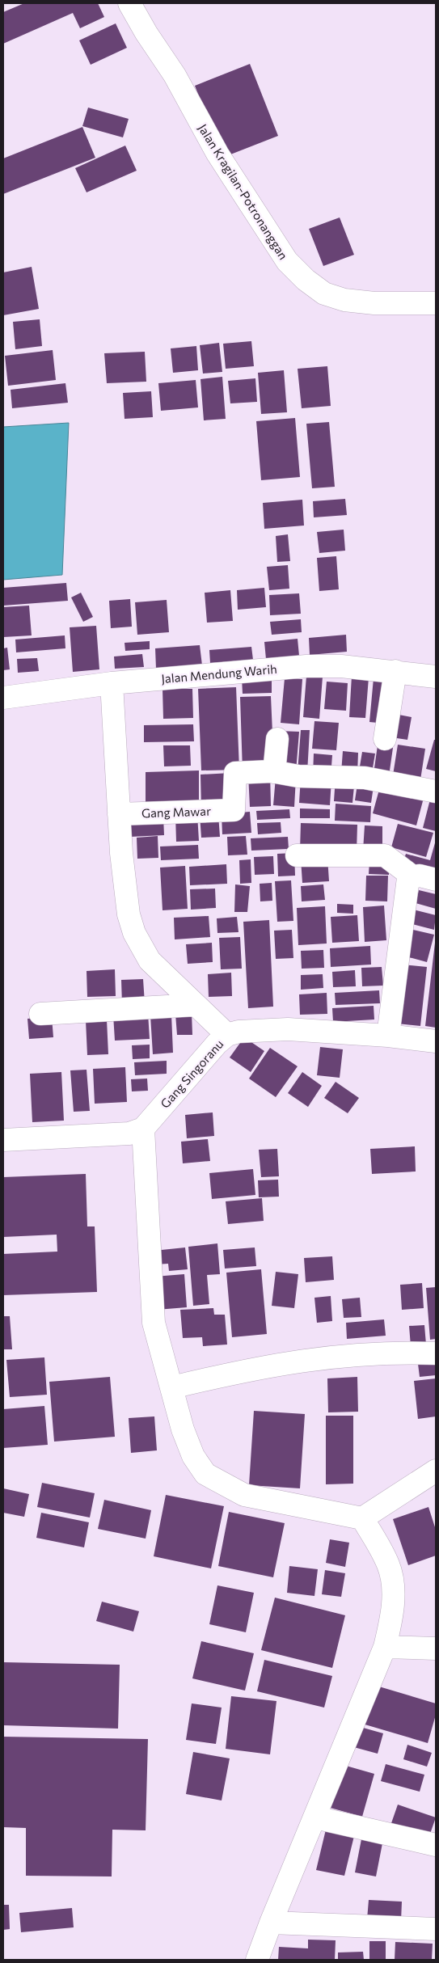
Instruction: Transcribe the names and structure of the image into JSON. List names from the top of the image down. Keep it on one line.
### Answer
{"streets":{"street":["Jalan Kragilan-Potronanggan","Jalan Mendung Warih","Gang Mawar","Gang Singoranu"]}}
